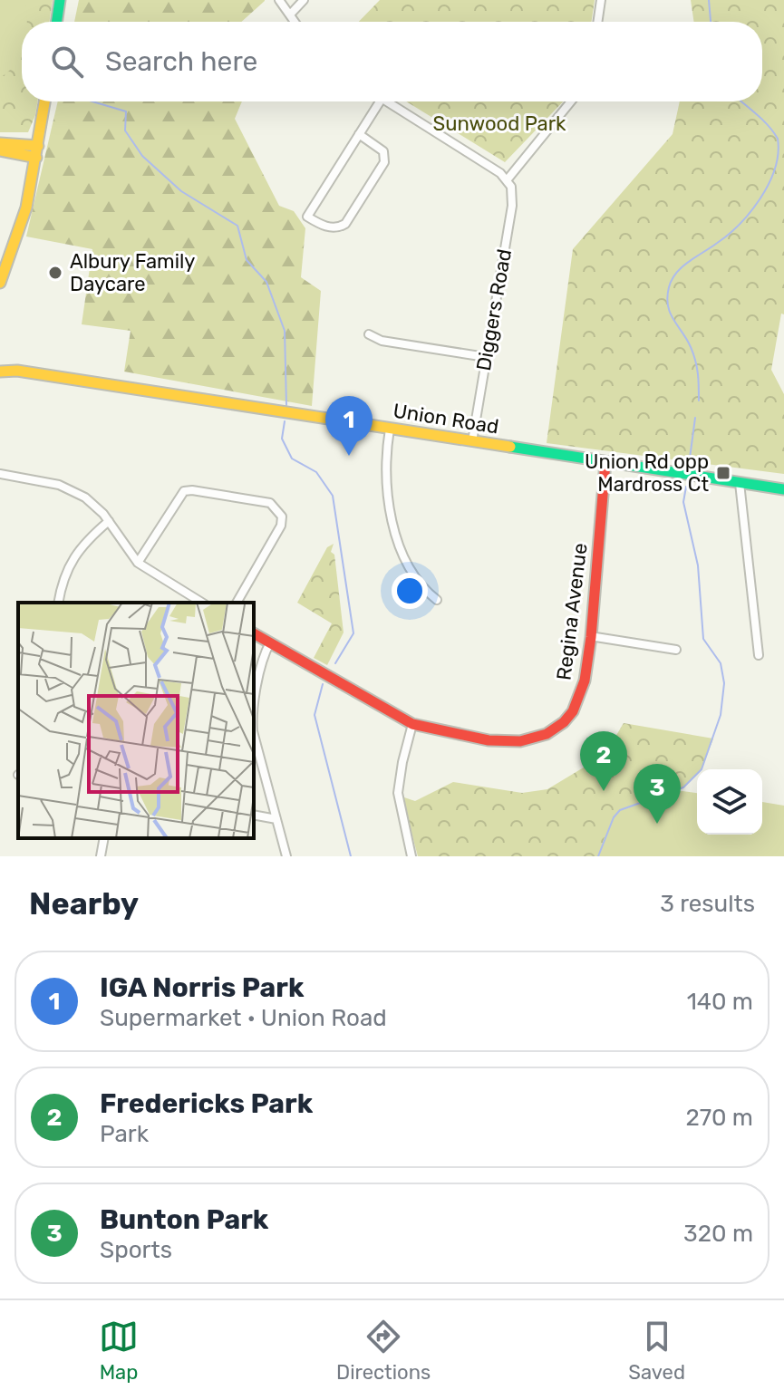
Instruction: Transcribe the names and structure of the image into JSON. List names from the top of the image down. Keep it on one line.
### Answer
{"streets":{"main road":["Union Road","Regina Avenue"],"street":["Diggers Road"]},"crossings":[["Diggers Road","Union Road"],["Union Road","Regina Avenue"]],"parks":["Sunwood Park"],"places":{"other":["Albury Family Daycare"],"transit":["Union Rd opp Mardross Ct"]},"page":{"search":"Search here","pins":["1","2","3"],"heading":["Nearby","3 results"],"list":[{"mark":"1","name":"IGA Norris Park","note":"Supermarket · Union Road","value":"140 m"},{"mark":"2","name":"Fredericks Park","note":"Park","value":"270 m"},{"mark":"3","name":"Bunton Park","note":"Sports","value":"320 m"}],"nav":["Map","Directions","Saved"]}}
